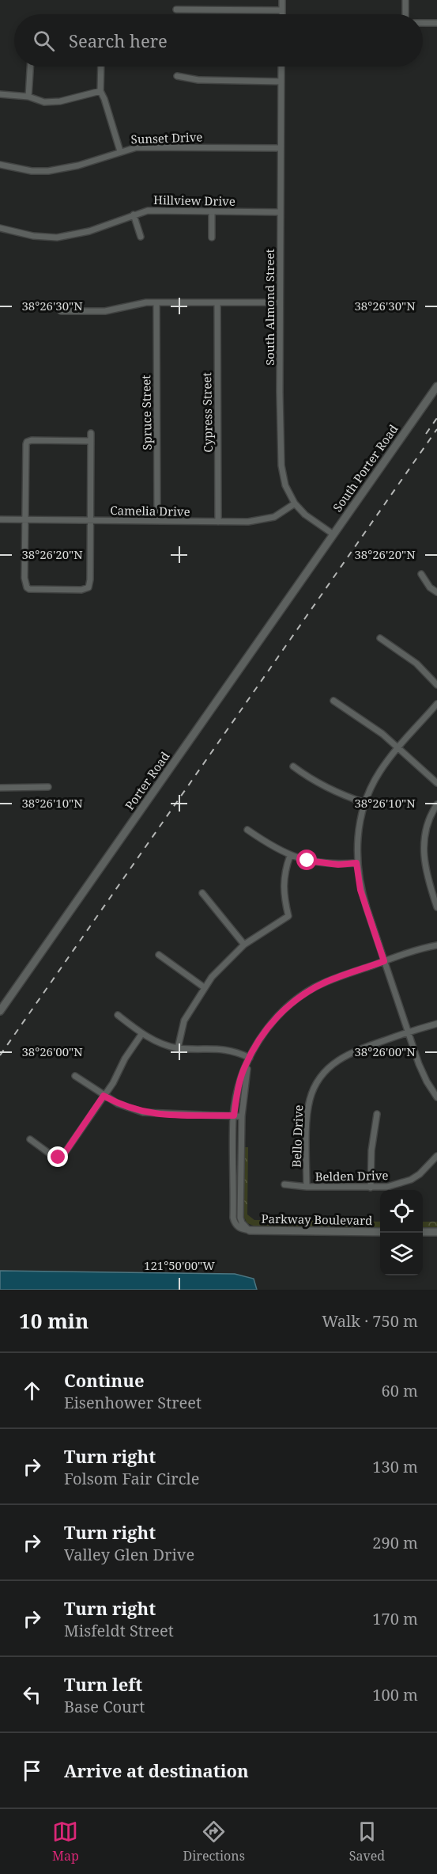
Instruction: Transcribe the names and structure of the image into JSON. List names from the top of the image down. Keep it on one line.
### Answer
{"streets":{"street":["Sunset Drive","Hillview Drive","South Almond Street","Spruce Street","Cypress Street","South Porter Road","Camelia Drive","Porter Road","Bello Drive","Belden Drive","Parkway Boulevard"]},"crossings":[["Sunset Drive","South Almond Street"],["Hillview Drive","South Almond Street"],["South Almond Street","South Porter Road"],["South Almond Street","Camelia Drive"],["Spruce Street","Camelia Drive"],["Cypress Street","Camelia Drive"],["South Porter Road","Porter Road"],["Bello Drive","Belden Drive"]],"page":{"search":"Search here","heading":["10 min","Walk · 750 m"],"list":[["Continue","Eisenhower Street","60 m"],["Turn right","Folsom Fair Circle","130 m"],["Turn right","Valley Glen Drive","290 m"],["Turn right","Misfeldt Street","170 m"],["Turn left","Base Court","100 m"],"Arrive at destination"],"nav":["Map","Directions","Saved"]},"coordinates":["38°26'30\"N","38°26'20\"N","38°26'10\"N","38°26'00\"N","121°50'00\"W"]}
